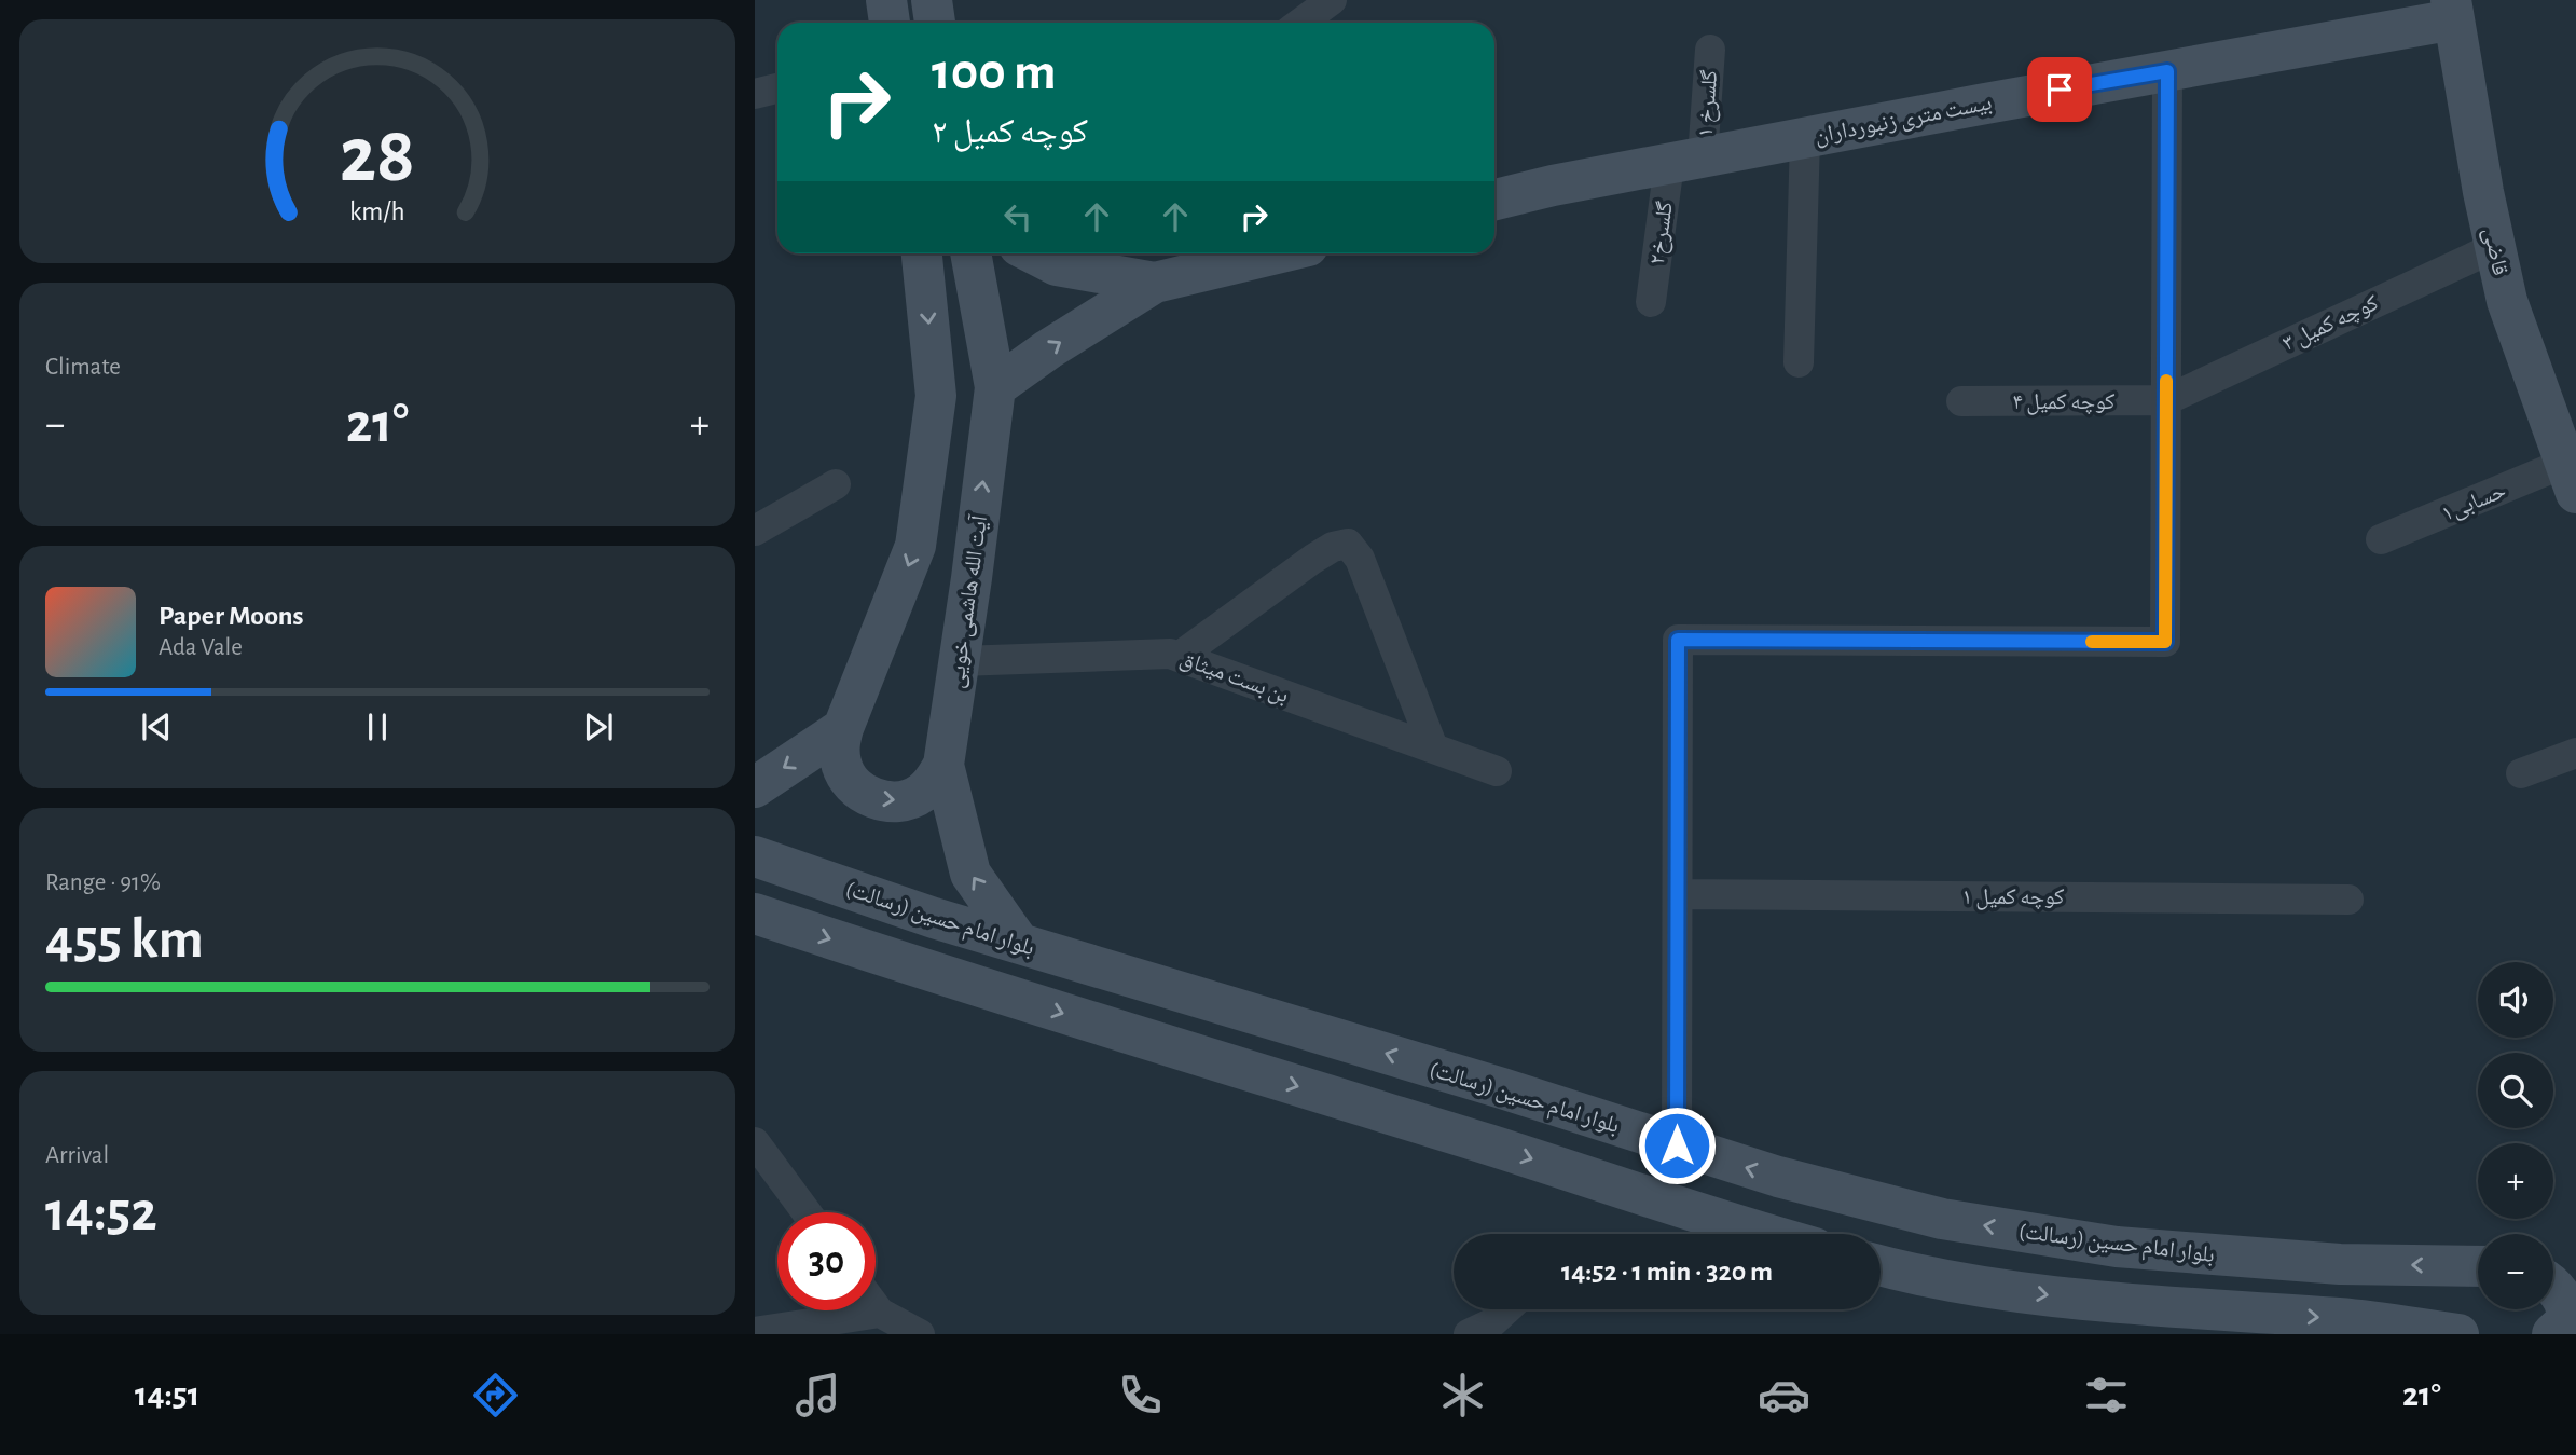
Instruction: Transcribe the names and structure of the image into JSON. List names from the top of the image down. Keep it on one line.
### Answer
{"streets":{"main road":["بیست متری زنبورداران","قاضی","آیت الله هاشمی خویی","بلوار امام حسین (رسالت)"],"street":["گلسرخ ۱","گلسرخ۲","کوچه کمیل ۳","کوچه کمیل ۴","حسابی۱","بن بست میثاق","کوچه کمیل ۱"]},"crossings":[["گلسرخ ۱","بیست متری زنبورداران"],["گلسرخ ۱","گلسرخ۲"],["بیست متری زنبورداران","گلسرخ۲"],["بیست متری زنبورداران","قاضی"],["قاضی","کوچه کمیل ۳"],["قاضی","حسابی۱"],["کوچه کمیل ۳","کوچه کمیل ۴"],["آیت الله هاشمی خویی","بن بست میثاق"],["آیت الله هاشمی خویی","بلوار امام حسین (رسالت)"]],"page":{"turn":["100 m","کوچه کمیل ۲"],"tile":["Climate",["Range · 91%","455 km"],["Arrival","14:52"]],"heat":["−","21°","+"],"song":["Paper Moons","Ada Vale"],"map_buttons":["+","−"],"limit":"30","trip":"14:52 · 1 min · 320 m","tabs":["14:51","21°"],"gauge":["28","km/h"]}}
